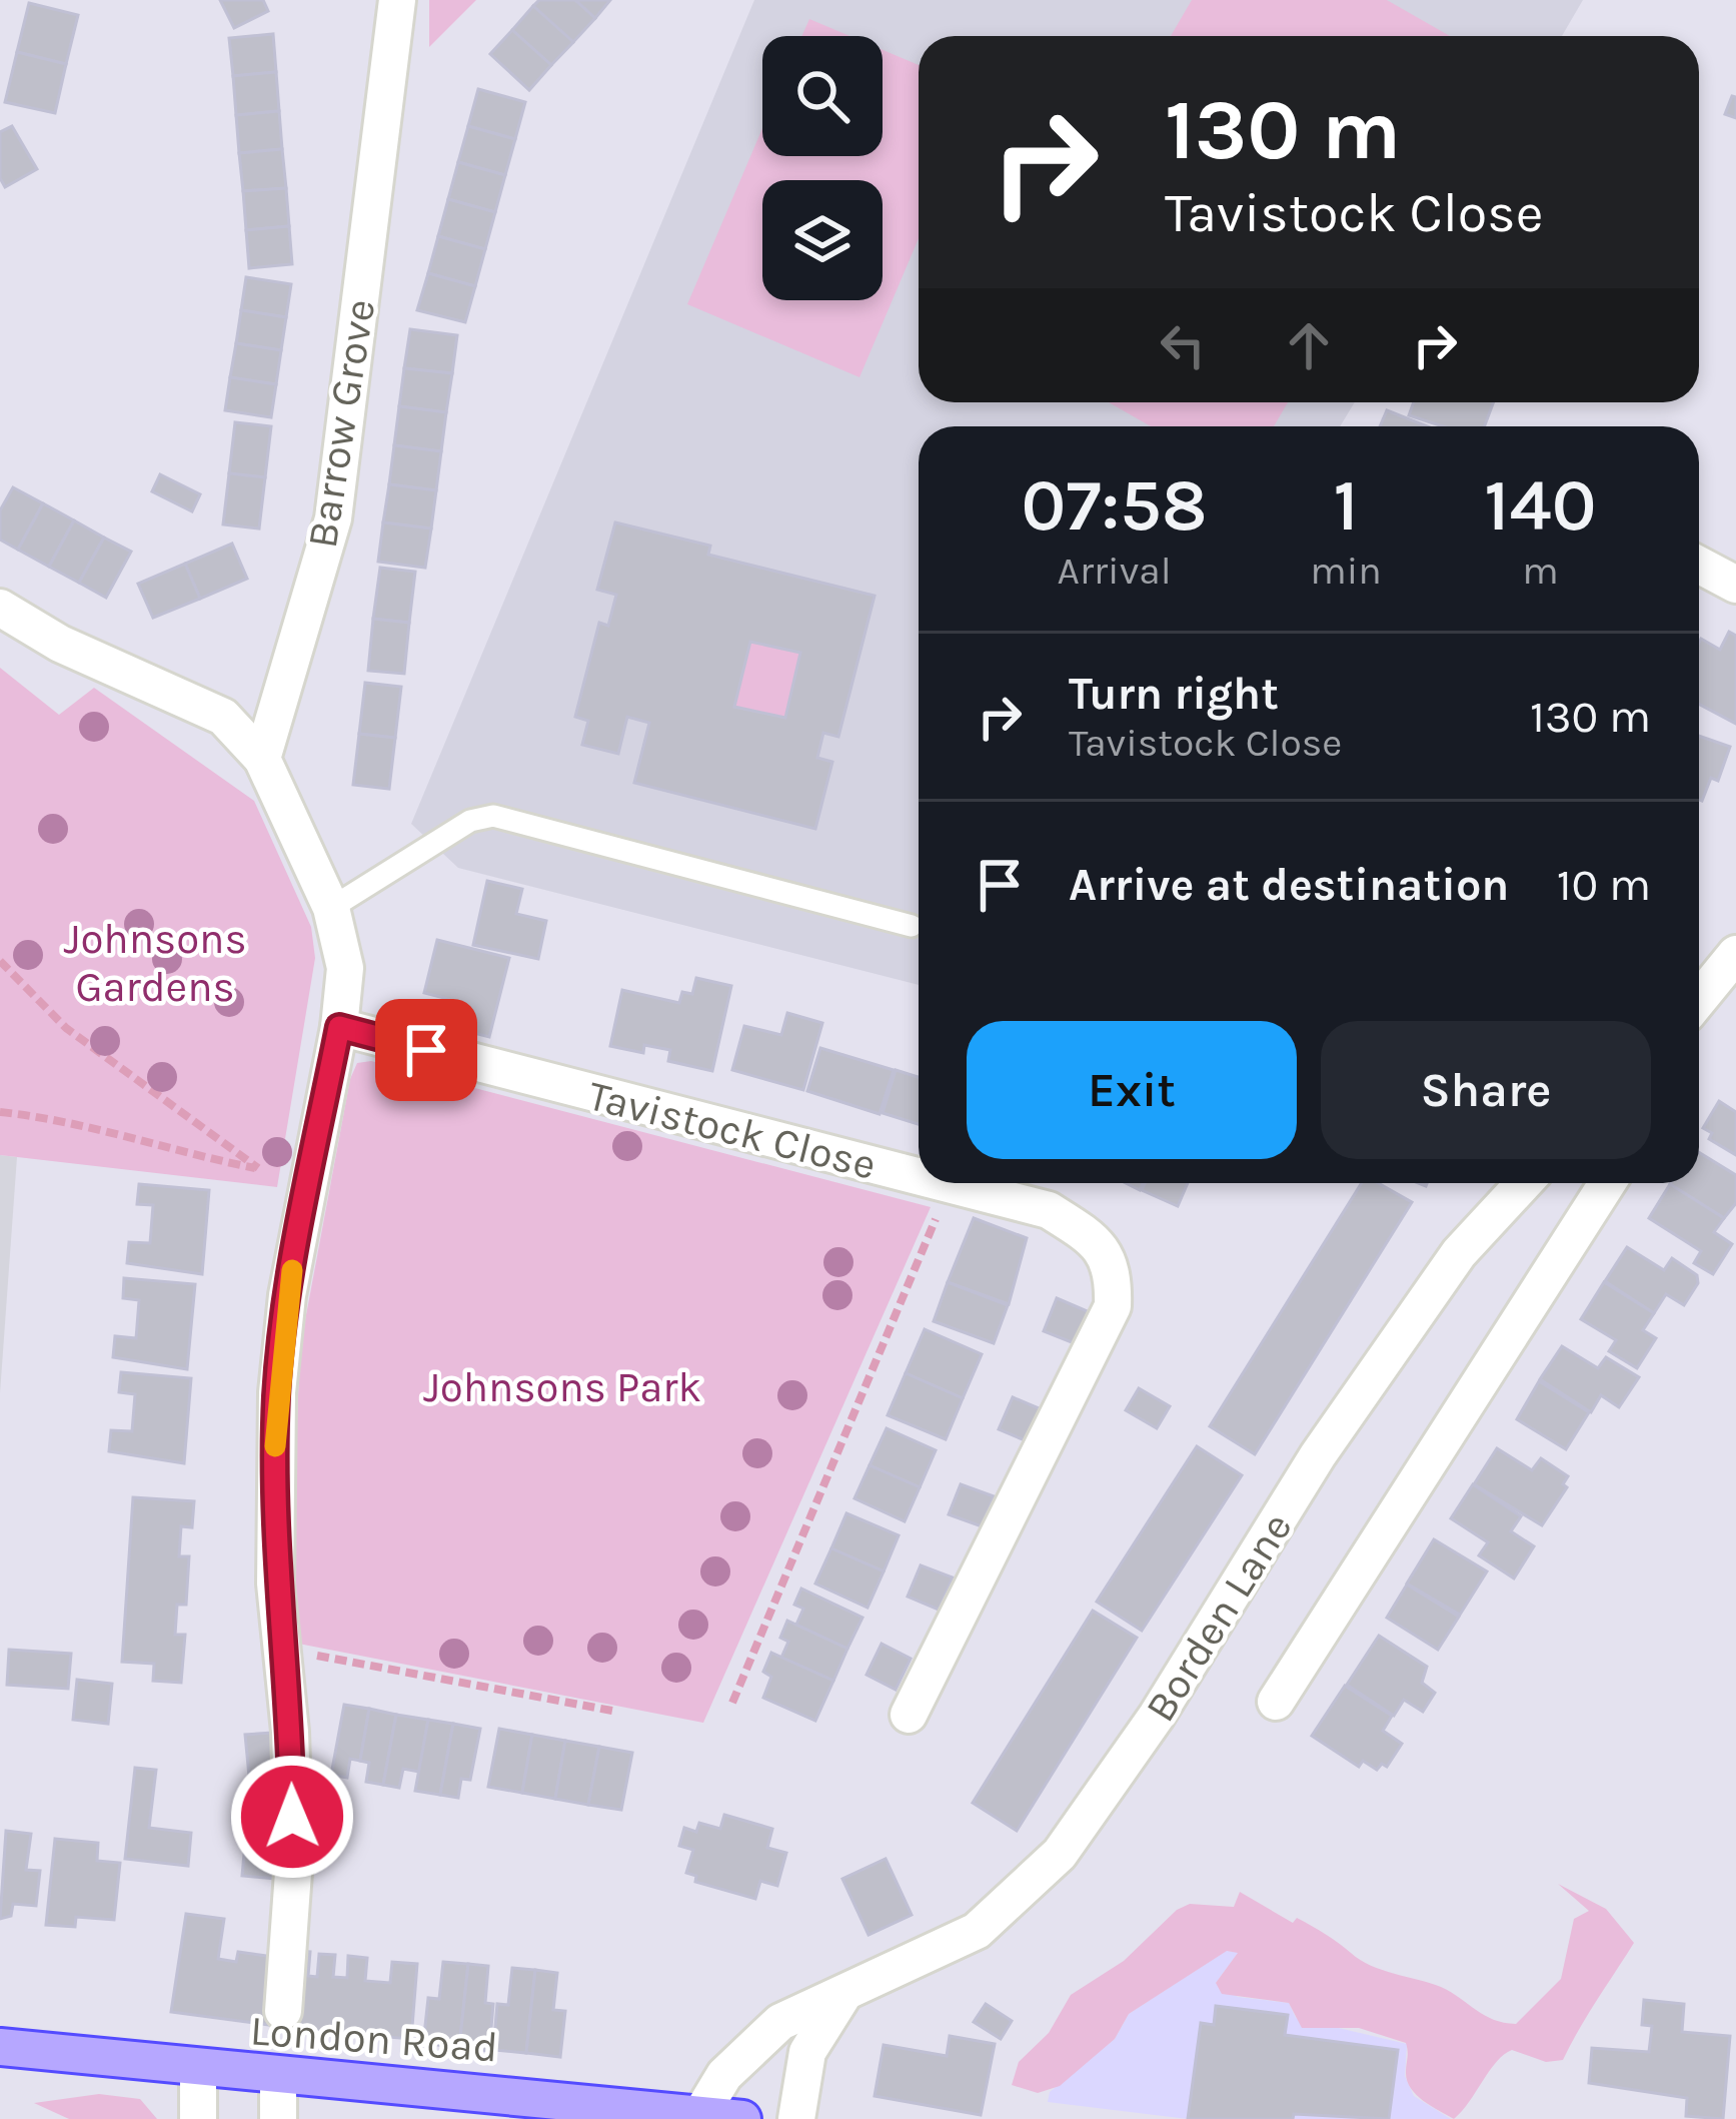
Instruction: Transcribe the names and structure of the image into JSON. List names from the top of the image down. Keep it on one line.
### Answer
{"streets":{"main road":["London Road"],"street":["Barrow Grove","Tavistock Close","Borden Lane"]},"crossings":[["Borden Lane","London Road"]],"parks":["Johnsons Gardens","Johnsons Park"],"page":{"turn":["130 m","Tavistock Close"],"eta":["07:58","Arrival","1","min","140","m"],"list":[{"name":"Turn right","note":"Tavistock Close","value":"130 m"},{"name":"Arrive at destination","value":"10 m"}],"buttons":["Exit","Share"]}}
